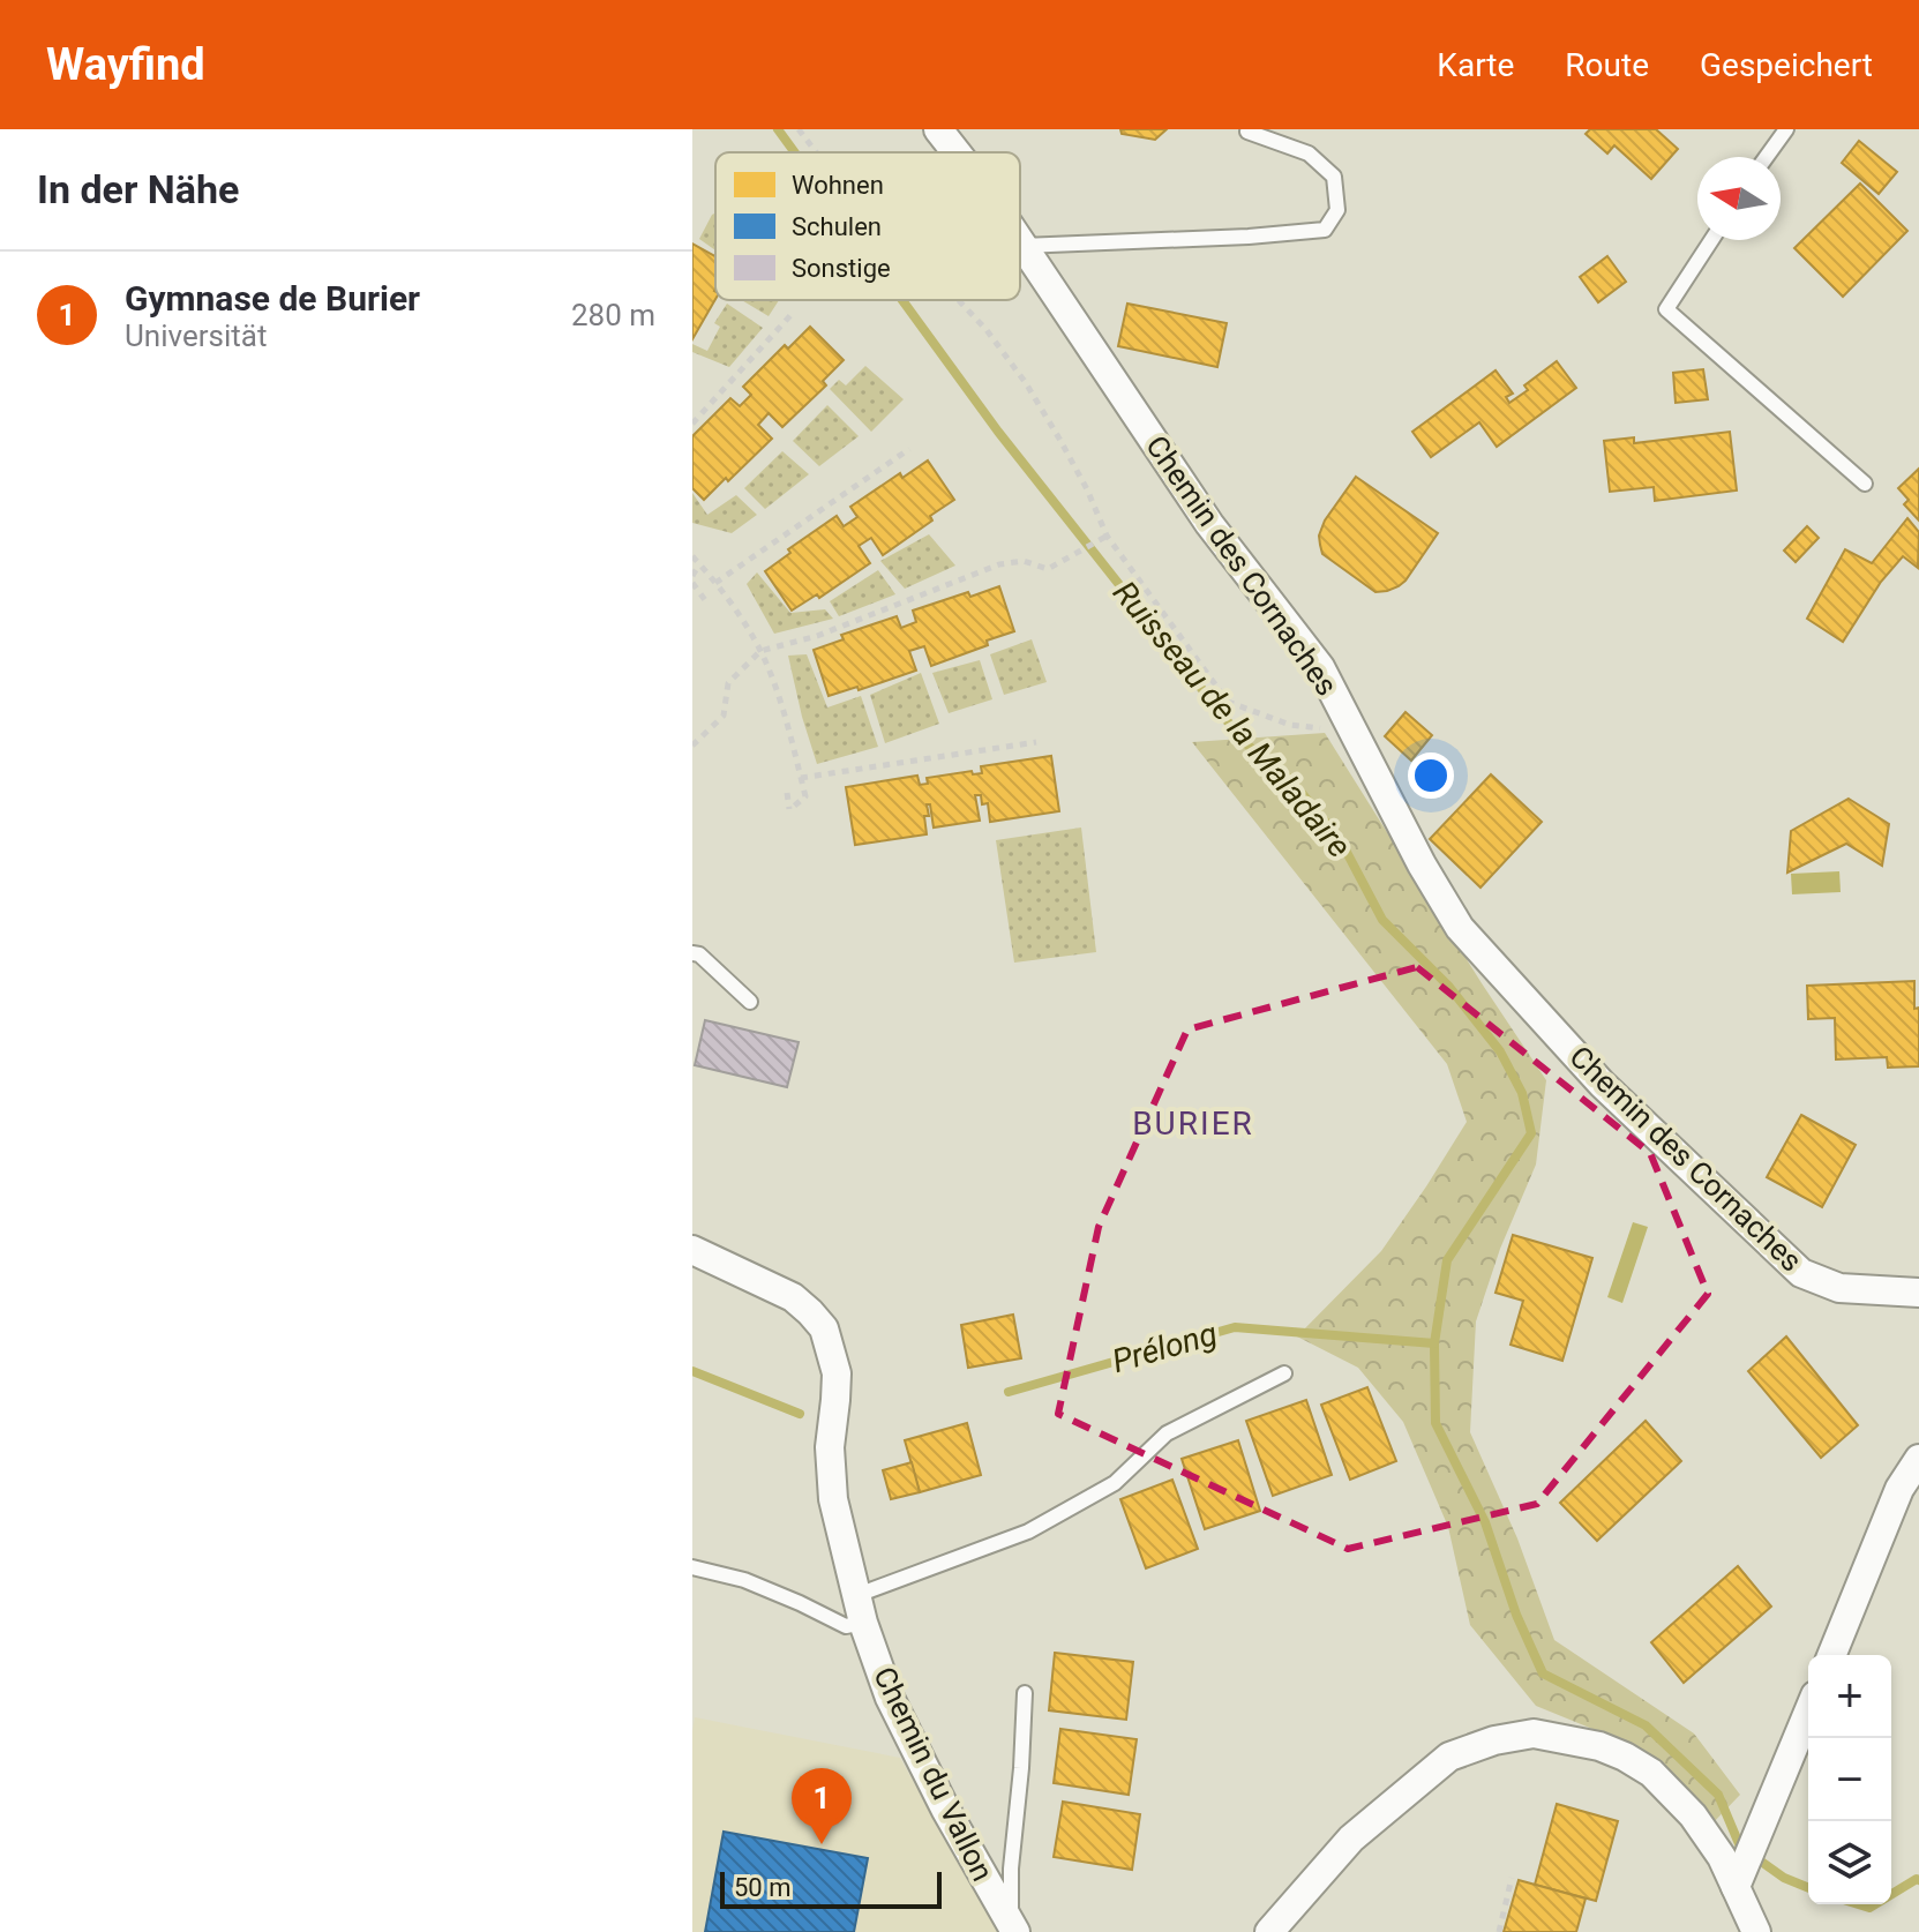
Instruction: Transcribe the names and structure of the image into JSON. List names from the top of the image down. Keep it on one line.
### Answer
{"streets":{"street":["Chemin des Cornaches","Chemin du Vallon"]},"districts":["BURIER"],"water":["Ruisseau de la Maladaire","Prélong"],"legend":["Wohnen","Schulen","Sonstige"],"scale_bar":"50 m","north":"left","page":{"header":"Wayfind","nav":["Karte","Route","Gespeichert"],"heading":"In der Nähe","list":[{"mark":"1","name":"Gymnase de Burier","note":"Universität","value":"280 m"}],"map_buttons":["+","−"],"pins":"1","scale":"50 m"}}
